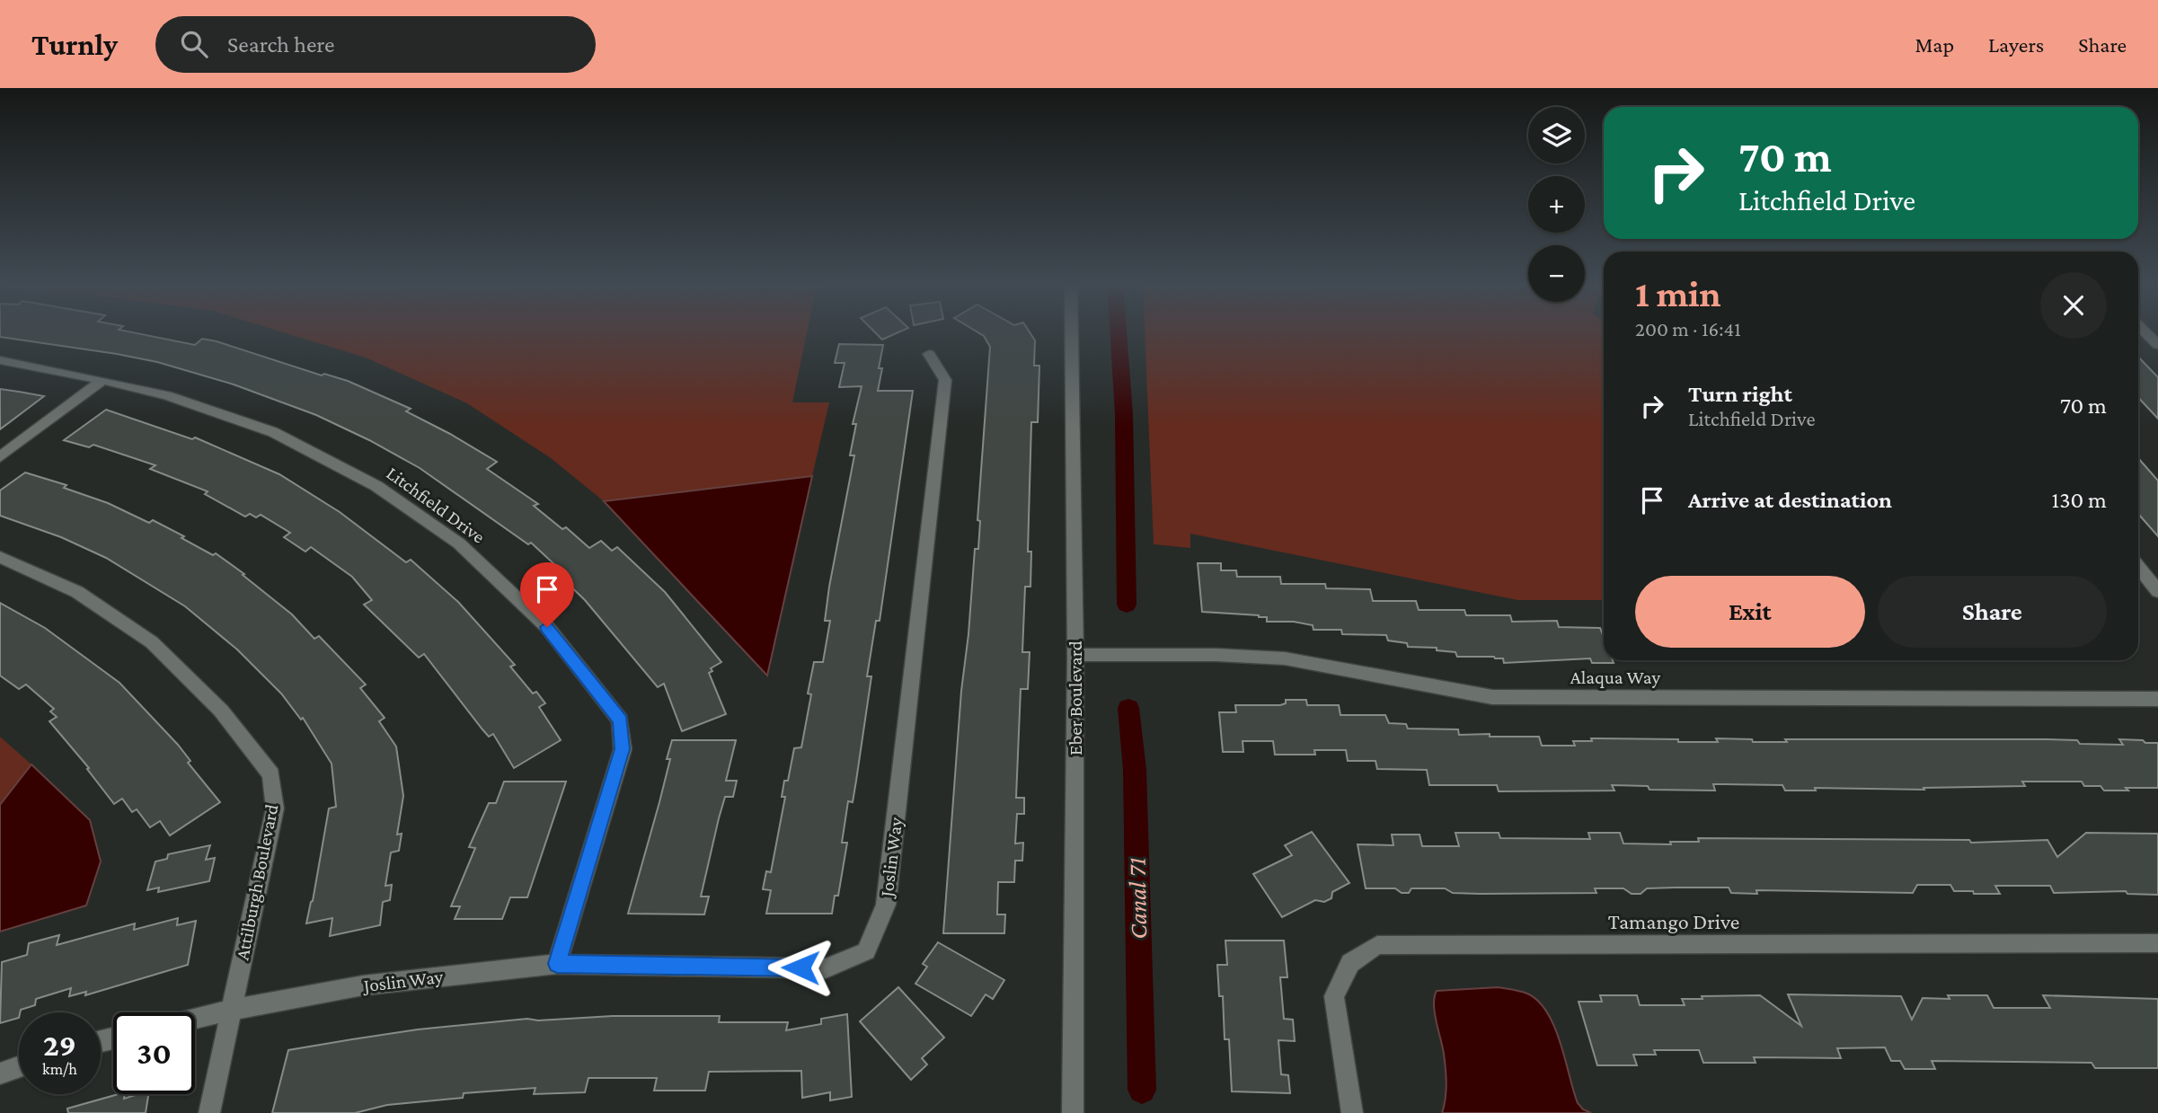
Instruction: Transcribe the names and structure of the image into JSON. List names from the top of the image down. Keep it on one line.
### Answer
{"streets":{"street":["Litchfield Drive","Alaqua Way","Eber Boulevard","Joslin Way","Attilburgh Boulevard","Tamango Drive"]},"crossings":[["Litchfield Drive","Joslin Way"],["Alaqua Way","Eber Boulevard"],["Joslin Way","Attilburgh Boulevard"]],"water":["Canal 71"],"page":{"header":"Turnly","search":"Search here","nav":["Map","Layers","Share"],"map_buttons":["+","−"],"turn":["70 m","Litchfield Drive"],"heading":["1 min","200 m · 16:41"],"list":[{"name":"Turn right","note":"Litchfield Drive","value":"70 m"},{"name":"Arrive at destination","value":"130 m"}],"buttons":["Exit","Share"],"speed":"29 km/h","limit":"30"}}
